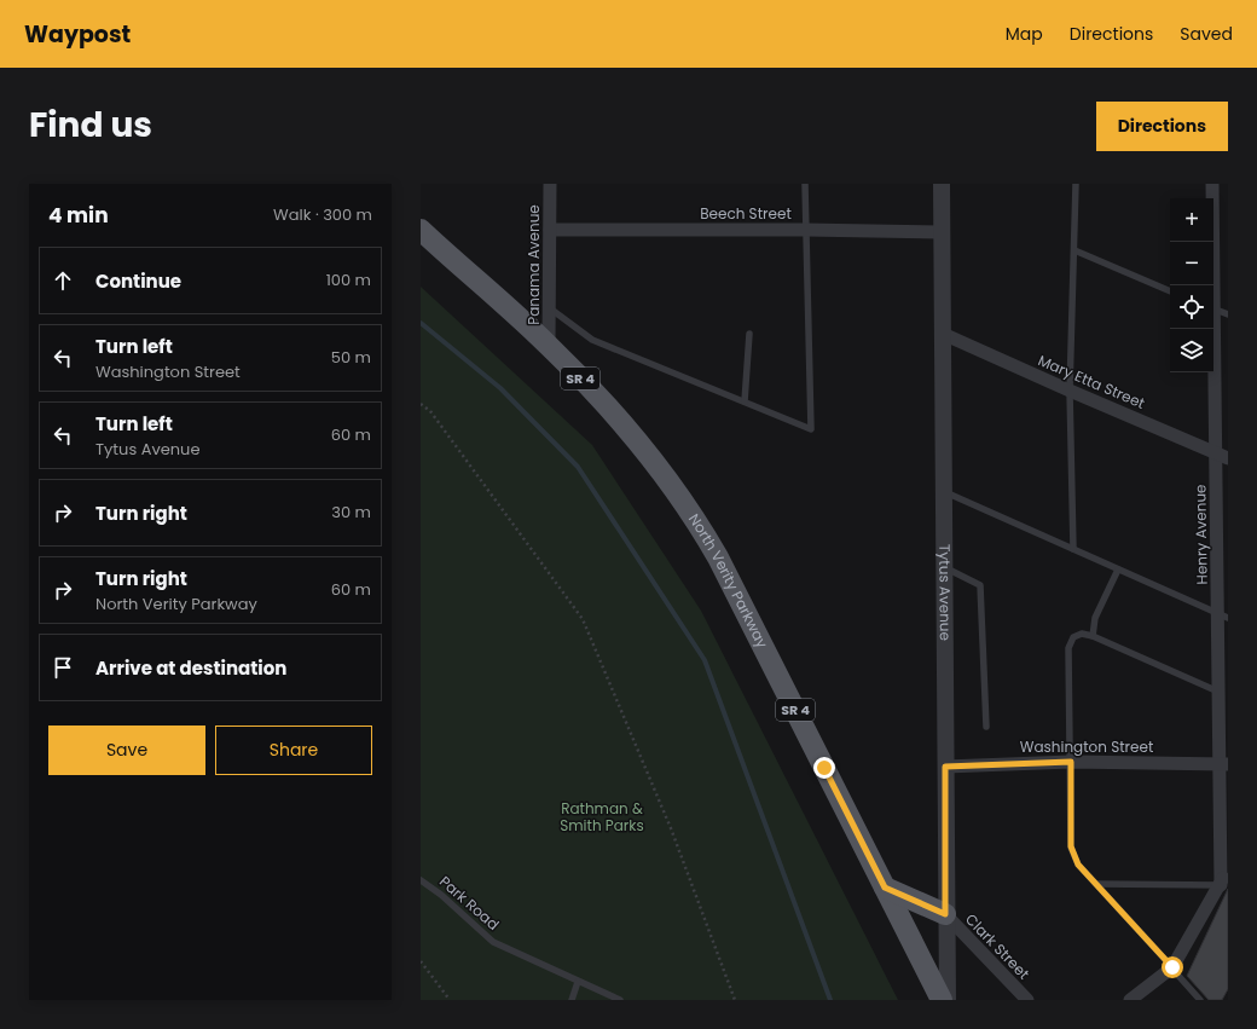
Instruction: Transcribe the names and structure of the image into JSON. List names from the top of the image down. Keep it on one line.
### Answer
{"streets":{"main road":["SR 4","North Verity Parkway"],"street":["Beech Street","Panama Avenue","Mary Etta Street","Henry Avenue","Tytus Avenue","Washington Street","Clark Street"],"lane":["Park Road"]},"crossings":[["Beech Street","Panama Avenue"],["Beech Street","Tytus Avenue"],["Panama Avenue","North Verity Parkway"],["Mary Etta Street","Henry Avenue"],["Mary Etta Street","Tytus Avenue"],["Henry Avenue","Washington Street"],["Tytus Avenue","Washington Street"],["Tytus Avenue","Clark Street"]],"parks":["Rathman & Smith Parks"],"page":{"header":"Waypost","nav":["Map","Directions","Saved"],"title":"Find us","buttons":["Directions",["Save","Share"]],"heading":["4 min","Walk · 300 m"],"map_buttons":["+","−"],"list":[["Continue","100 m"],["Turn left","Washington Street","50 m"],["Turn left","Tytus Avenue","60 m"],["Turn right","30 m"],["Turn right","North Verity Parkway","60 m"],"Arrive at destination"]}}
